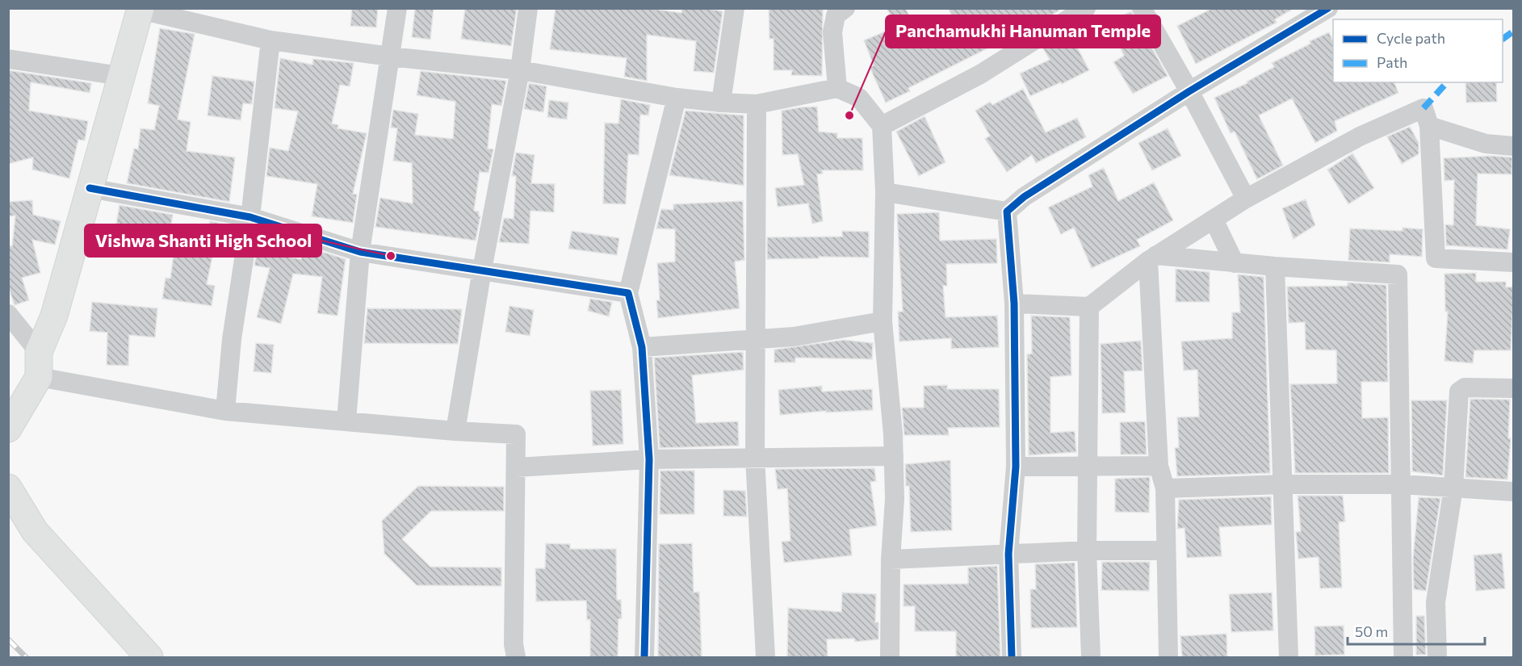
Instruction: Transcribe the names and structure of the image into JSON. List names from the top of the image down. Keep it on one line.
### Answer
{"places":["Panchamukhi Hanuman Temple","Vishwa Shanti High School"],"legend":["Cycle path","Path"],"scale_bar":"50 m"}
